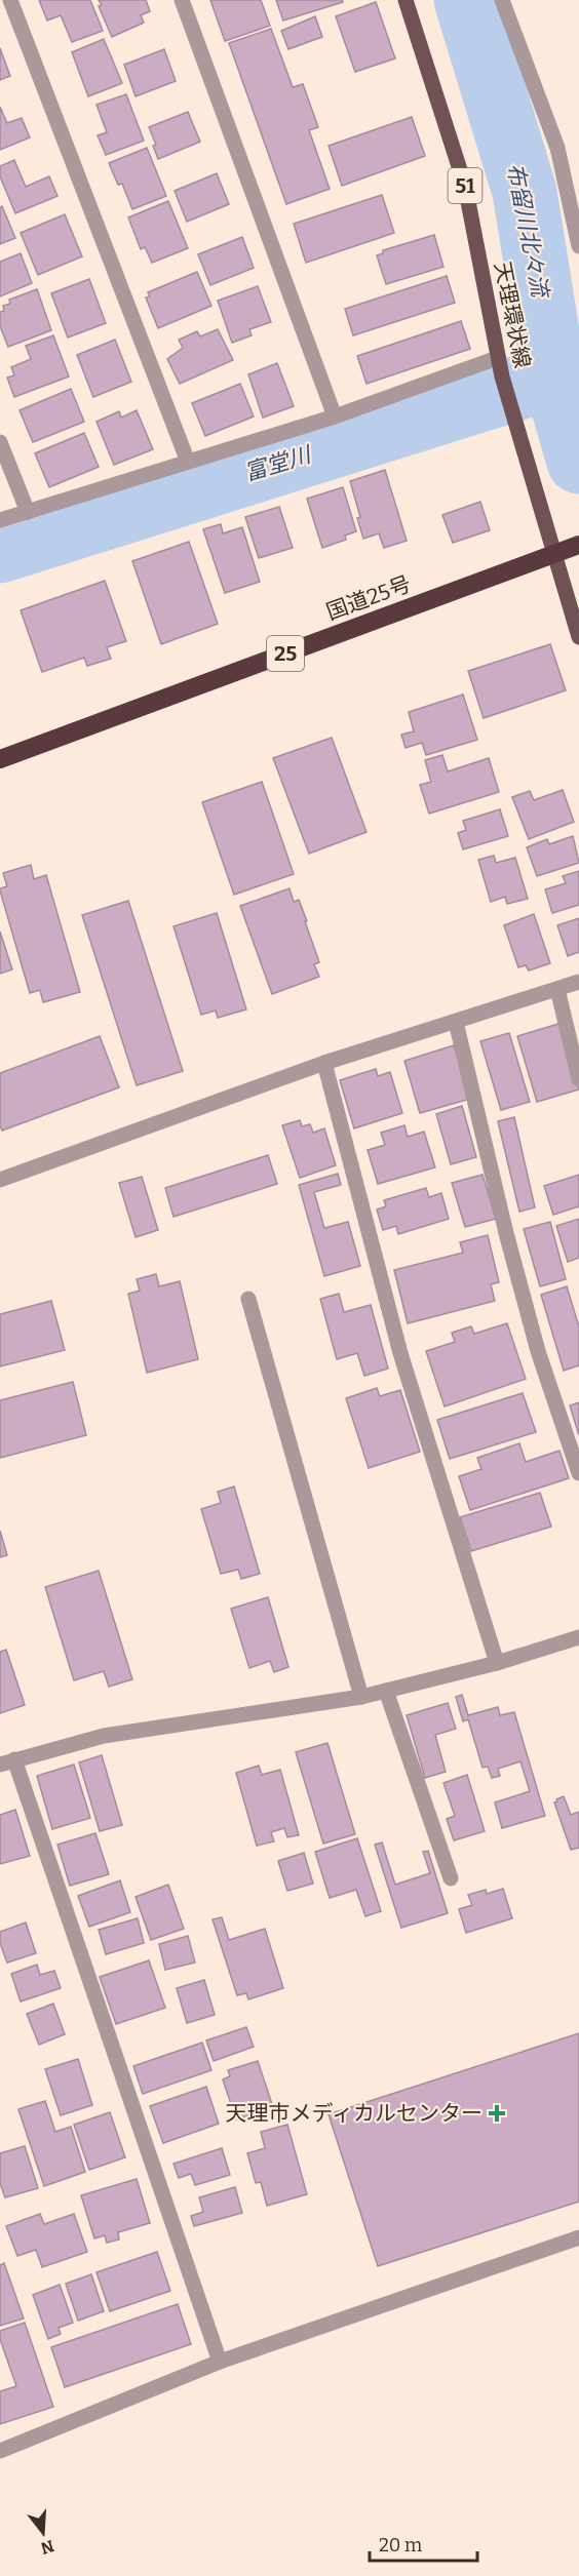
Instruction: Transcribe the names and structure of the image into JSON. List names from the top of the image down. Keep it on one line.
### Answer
{"streets":{"highway":["国道25号","25"],"main road":["51","天理環状線"]},"crossings":[["天理環状線","国道25号"]],"water":["布留川北々流","富堂川"],"places":{"health":["天理市メディカルセンター"]},"scale_bar":"20 m","north":"bottom"}
